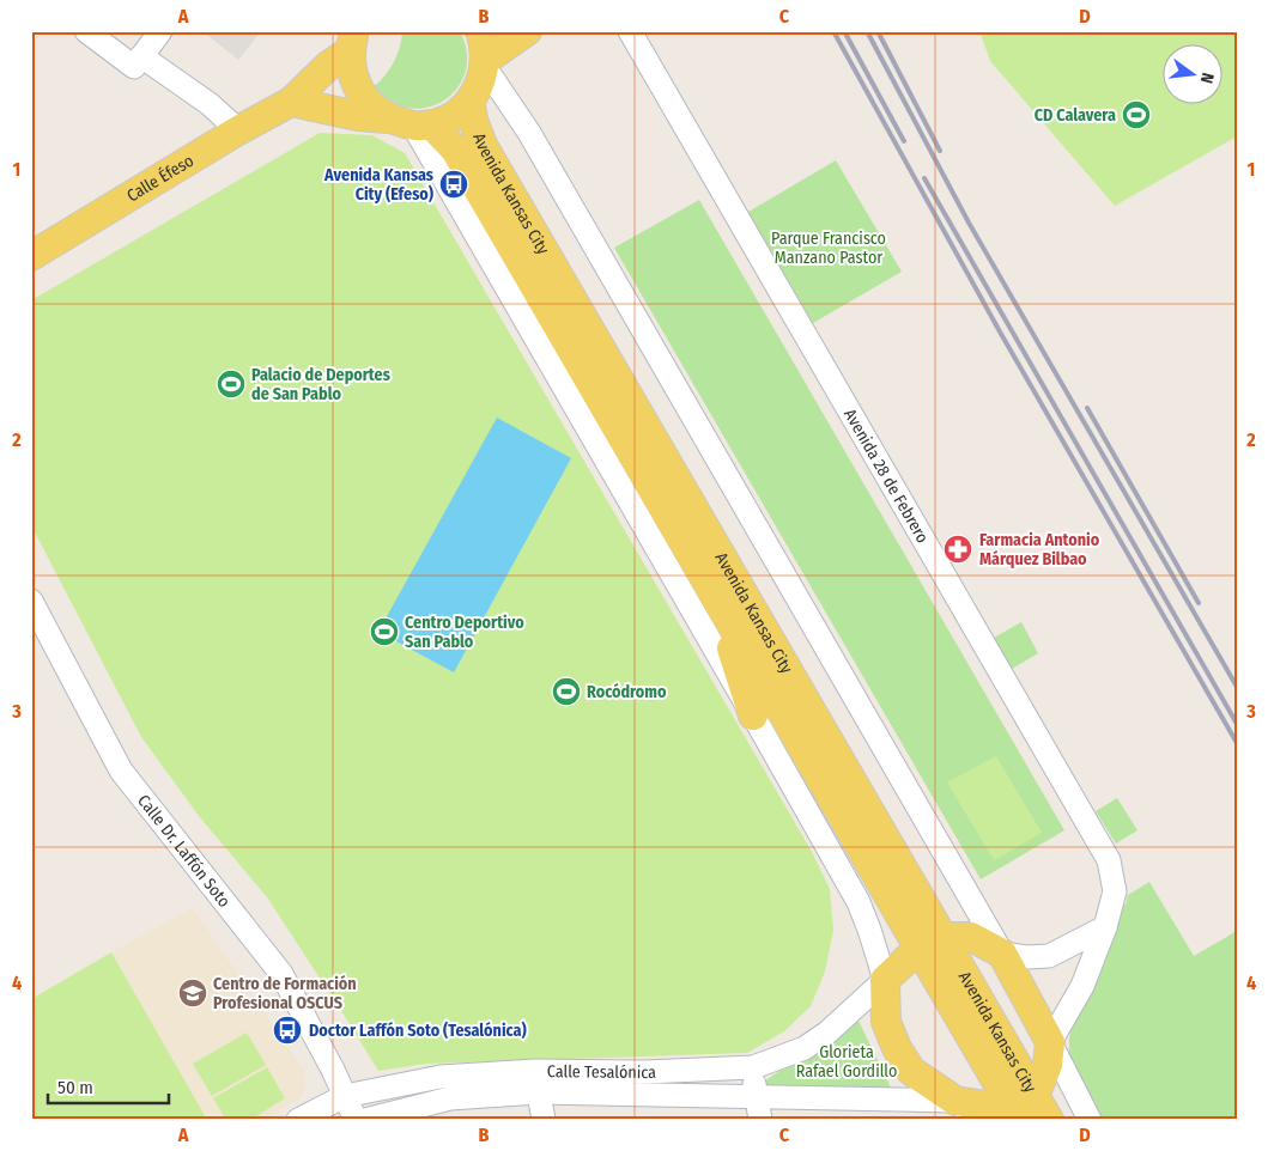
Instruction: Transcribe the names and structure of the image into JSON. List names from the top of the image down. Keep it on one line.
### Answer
{"streets":{"main road":["Calle Éfeso","Avenida Kansas City"],"street":["Avenida 28 de Febrero","Calle Dr. Laffón Soto","Calle Tesalónica"]},"crossings":[["Calle Éfeso","Avenida Kansas City"],["Calle Dr. Laffón Soto","Calle Tesalónica"]],"parks":["Parque Francisco Manzano Pastor","Glorieta Rafael Gordillo"],"places":{"sports":["CD Calavera","Palacio de Deportes de San Pablo","Centro Deportivo San Pablo","Rocódromo"],"bus stop":["Avenida Kansas City (Efeso)","Doctor Laffón Soto (Tesalónica)"],"pharmacy":["Farmacia Antonio Márquez Bilbao"],"school or university":["Centro de Formación Profesional OSCUS"]},"scale_bar":"50 m","north":"right","grid":{"columns":["A","B","C","D"],"rows":["1","2","3","4"]}}
